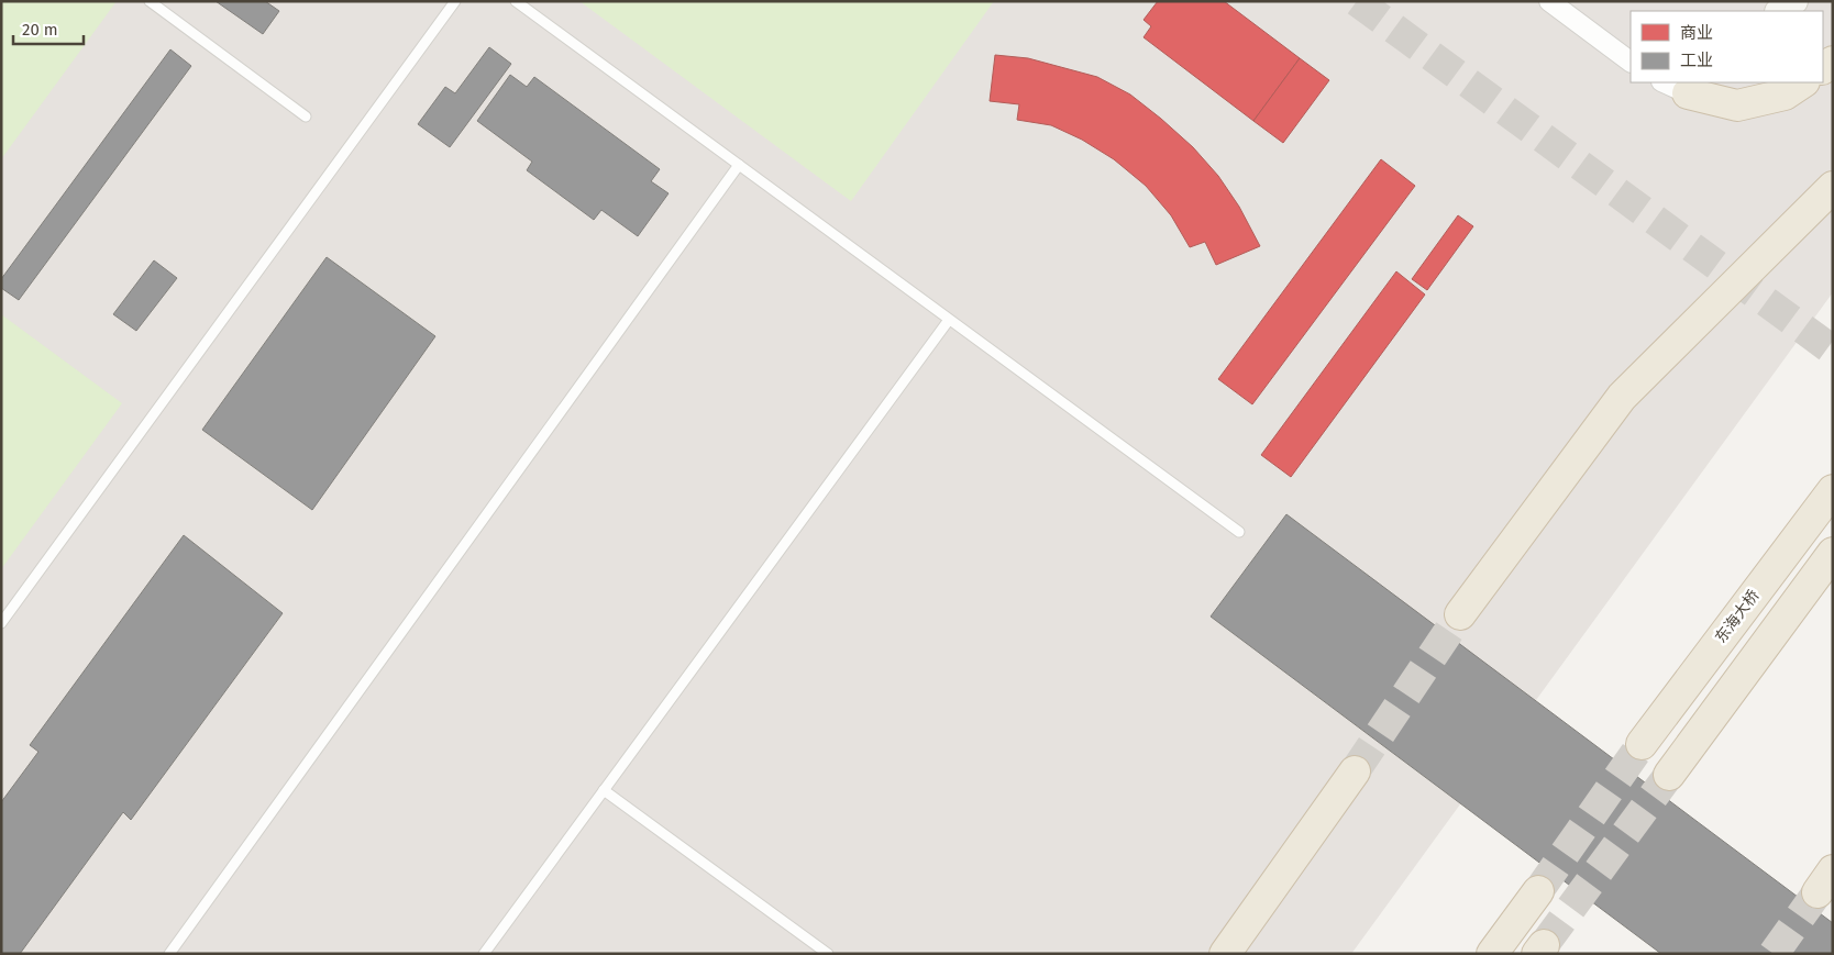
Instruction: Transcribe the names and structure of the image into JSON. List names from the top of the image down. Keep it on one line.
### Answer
{"streets":{"highway":["东海大桥"]},"legend":["商业","工业"],"scale_bar":"20 m"}
